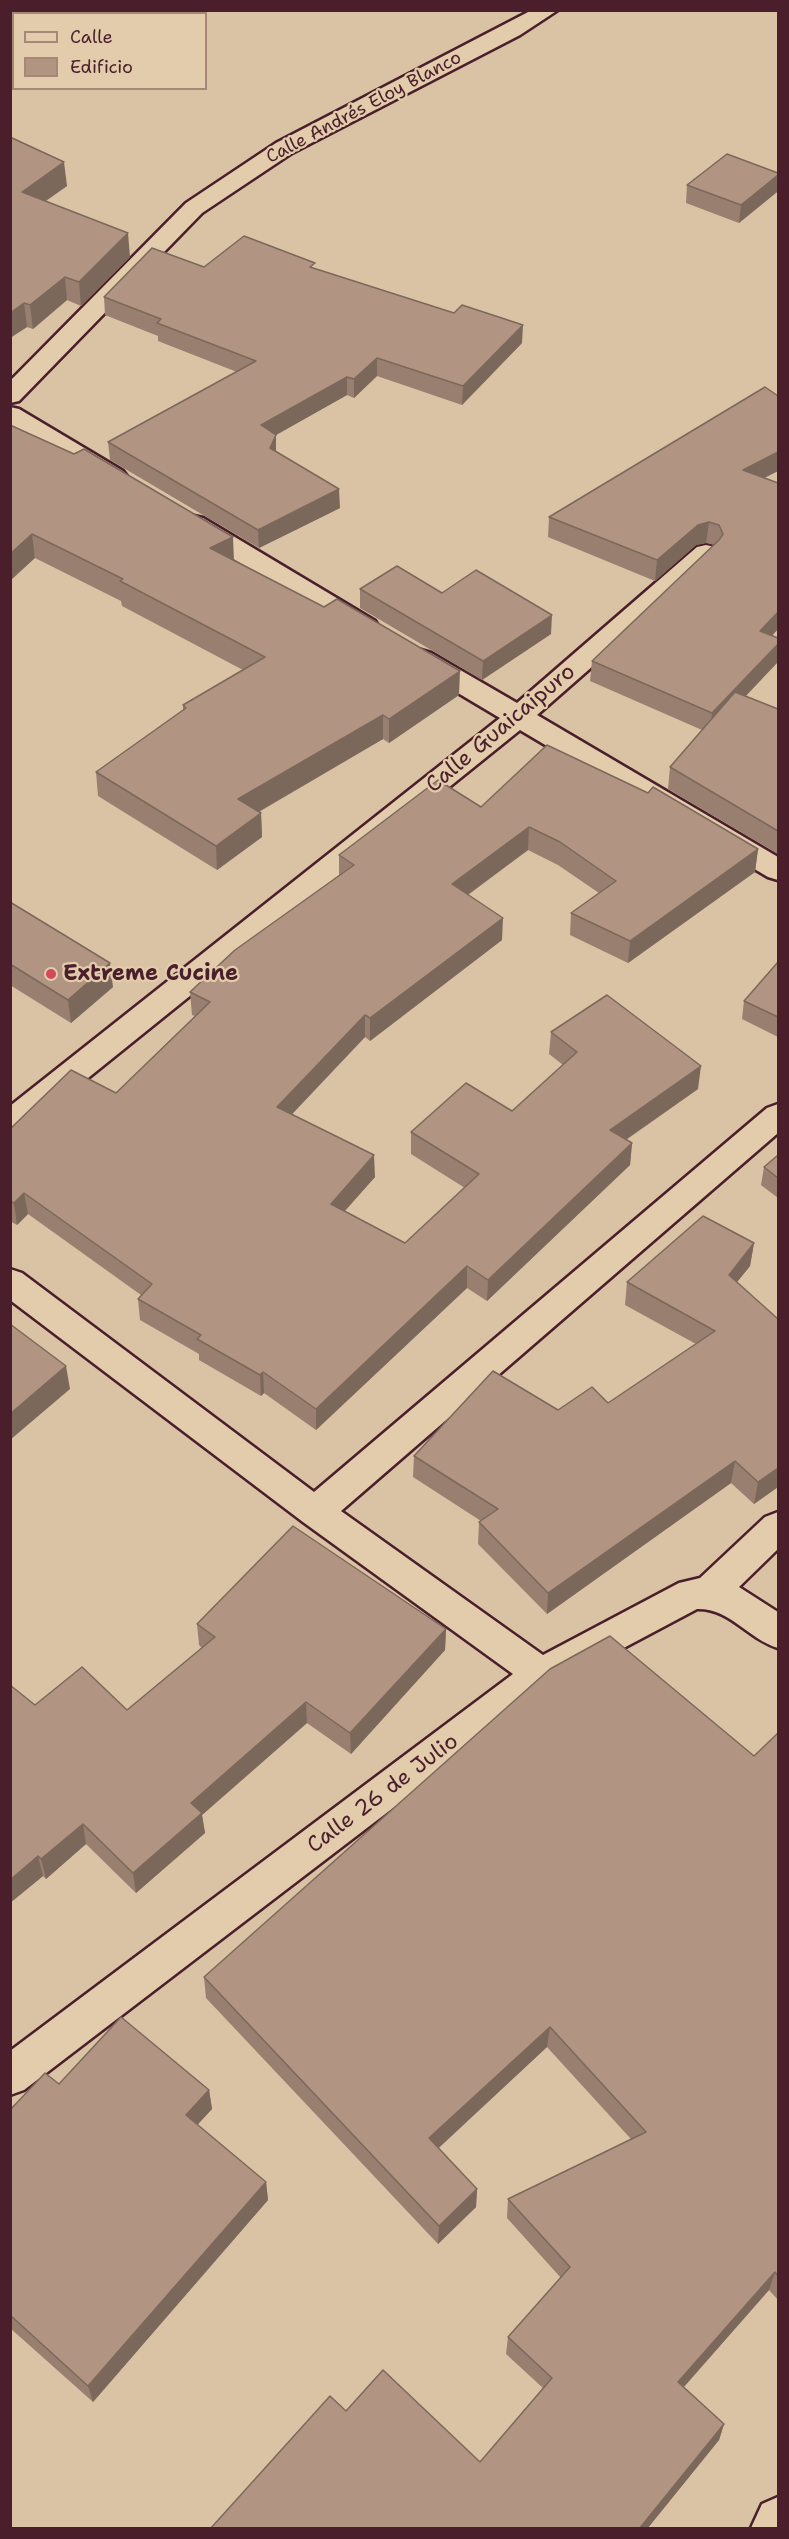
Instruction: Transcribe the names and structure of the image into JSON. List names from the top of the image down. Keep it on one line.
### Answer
{"streets":{"street":["Calle Andrés Eloy Blanco","Calle Guaicaipuro","Calle 26 de Julio"]},"places":["Extreme Cucine"],"legend":["Calle","Edificio"]}
